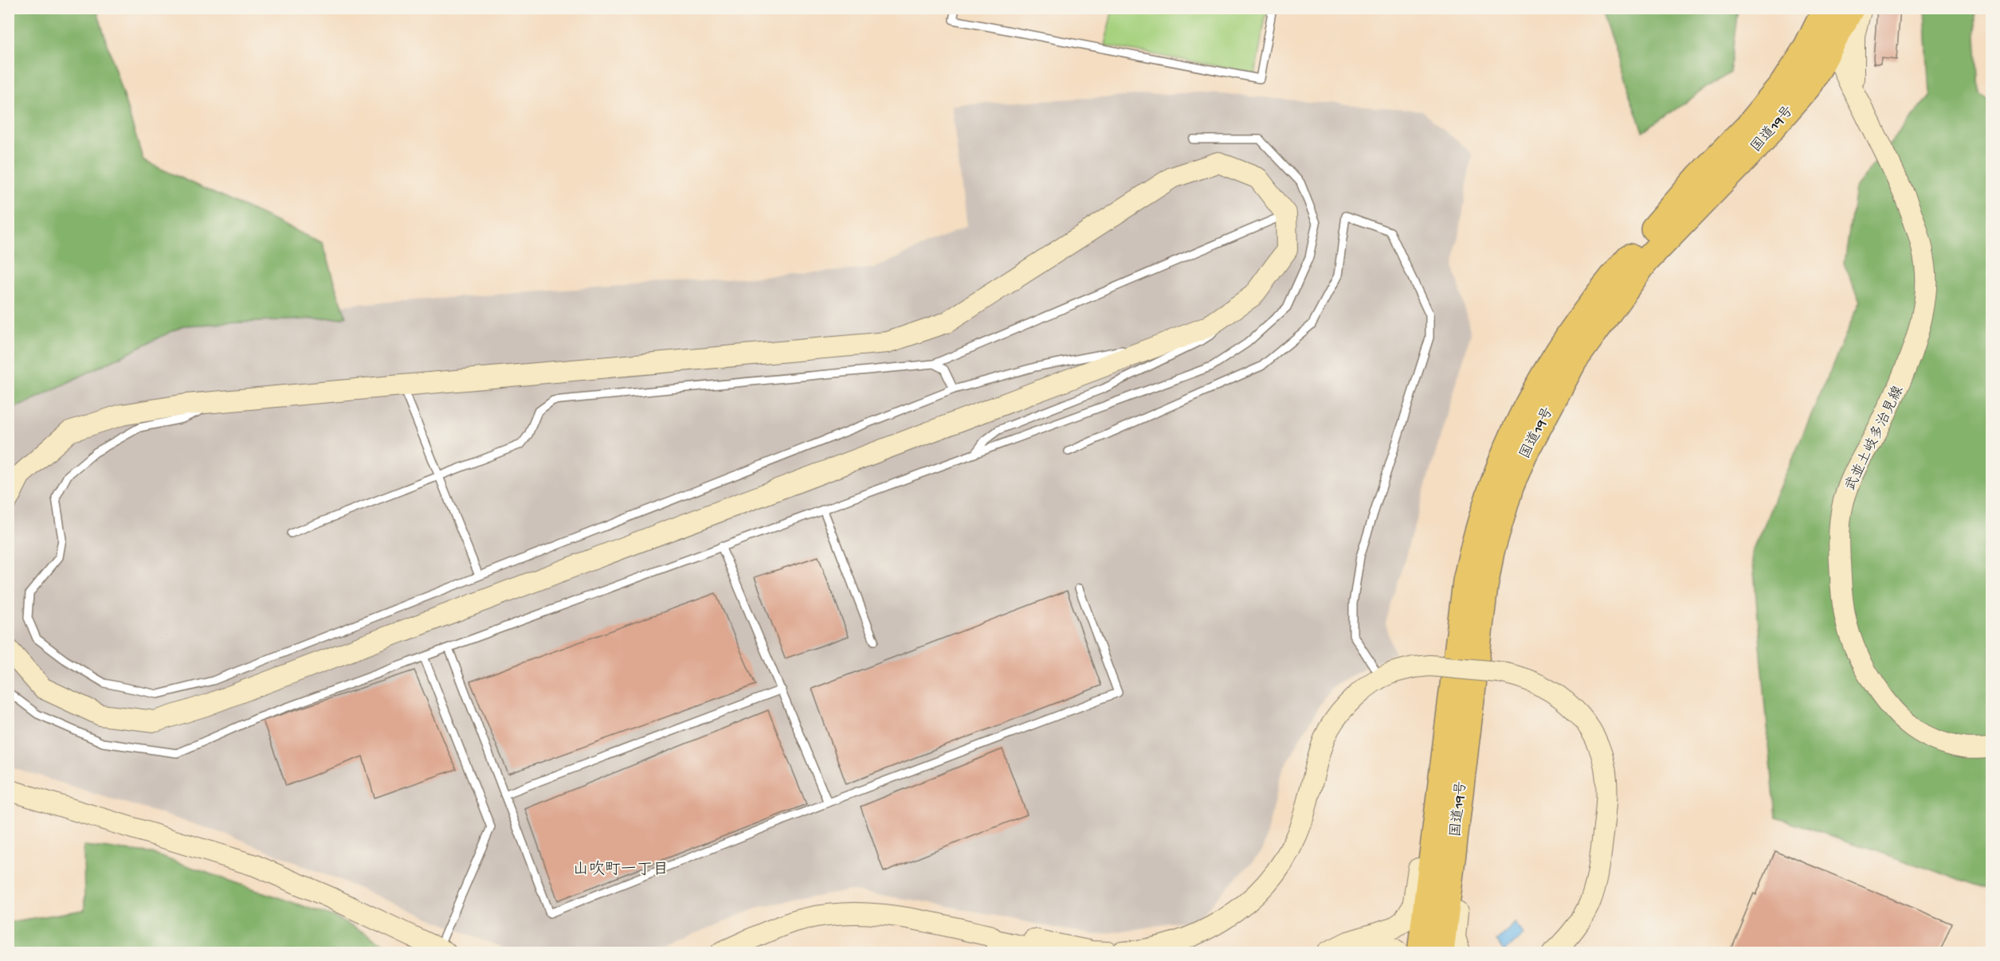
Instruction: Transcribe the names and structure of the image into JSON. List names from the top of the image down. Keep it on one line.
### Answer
{"streets":{"highway":["国道19号"],"street":["武並土岐多治見線"]},"crossings":[["国道19号","武並土岐多治見線"]],"districts":["山吹町一丁目"]}
